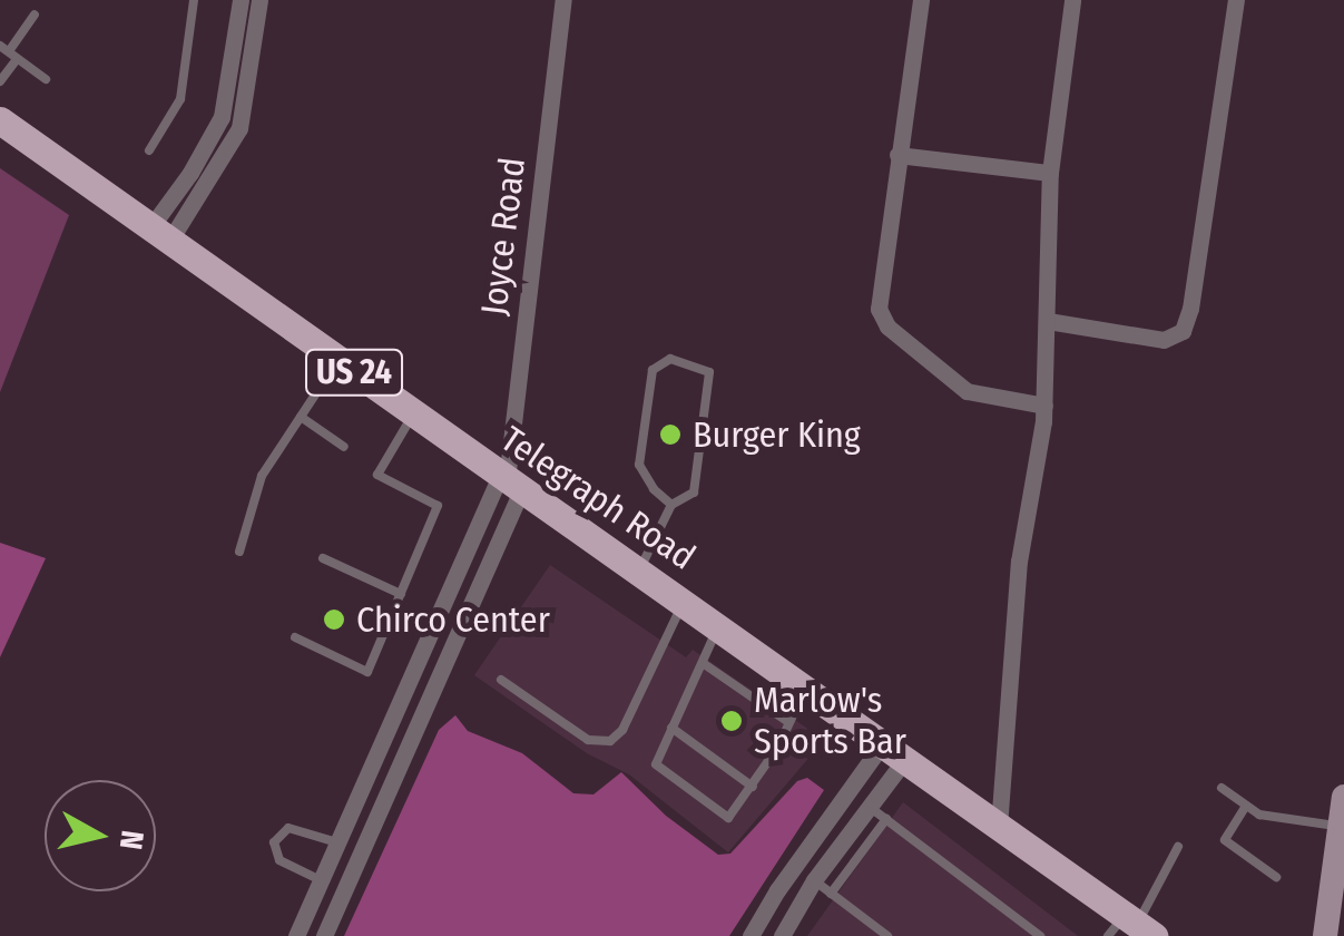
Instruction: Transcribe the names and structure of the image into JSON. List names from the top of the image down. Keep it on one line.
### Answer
{"streets":{"main road":["US 24","Telegraph Road"],"street":["Joyce Road"]},"crossings":[["Joyce Road","Telegraph Road"]],"places":["Burger King","Chirco Center","Marlow's Sports Bar"],"north":"right"}
